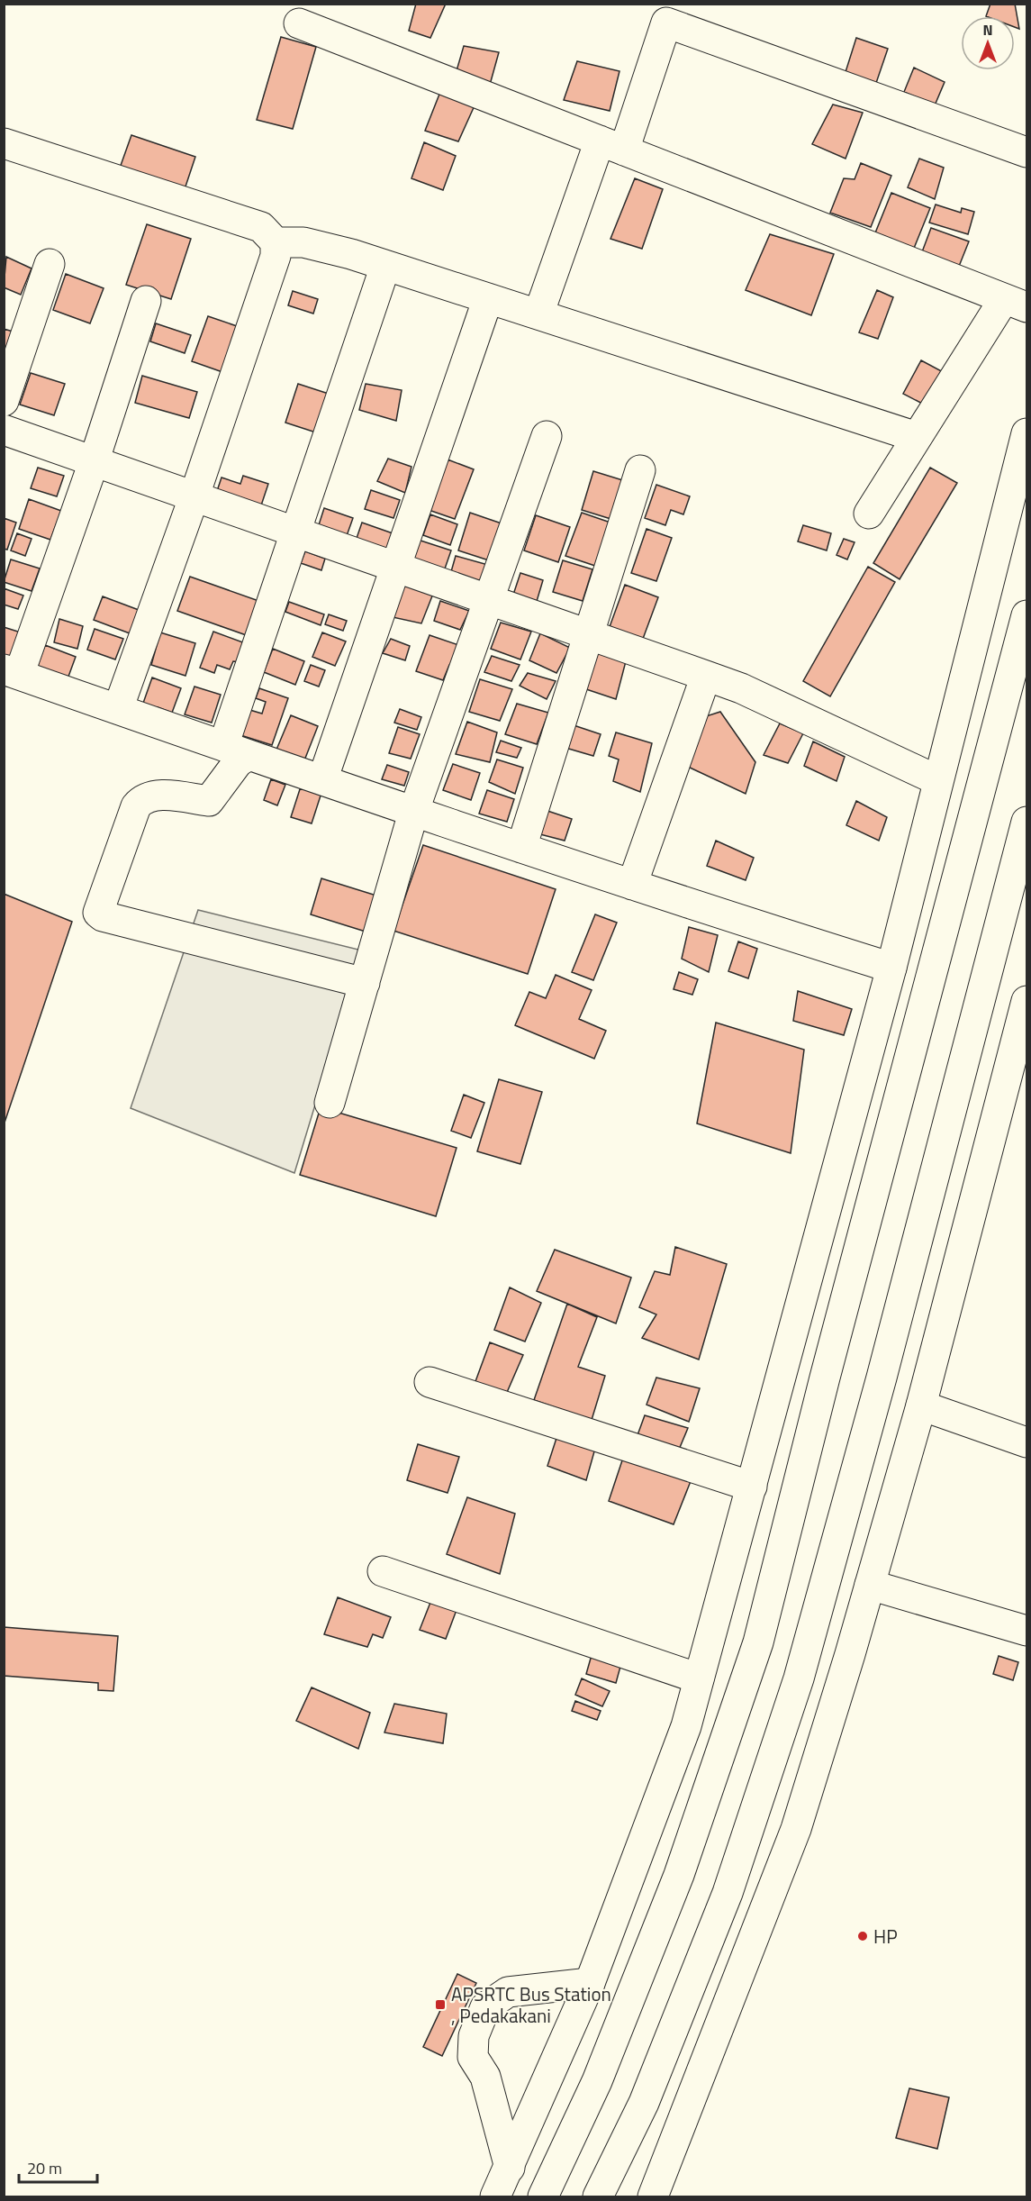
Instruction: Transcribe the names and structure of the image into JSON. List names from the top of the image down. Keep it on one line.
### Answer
{"places":{"other":["HP"],"transit":["APSRTC Bus Station , Pedakakani"]},"scale_bar":"20 m","north":"top"}
